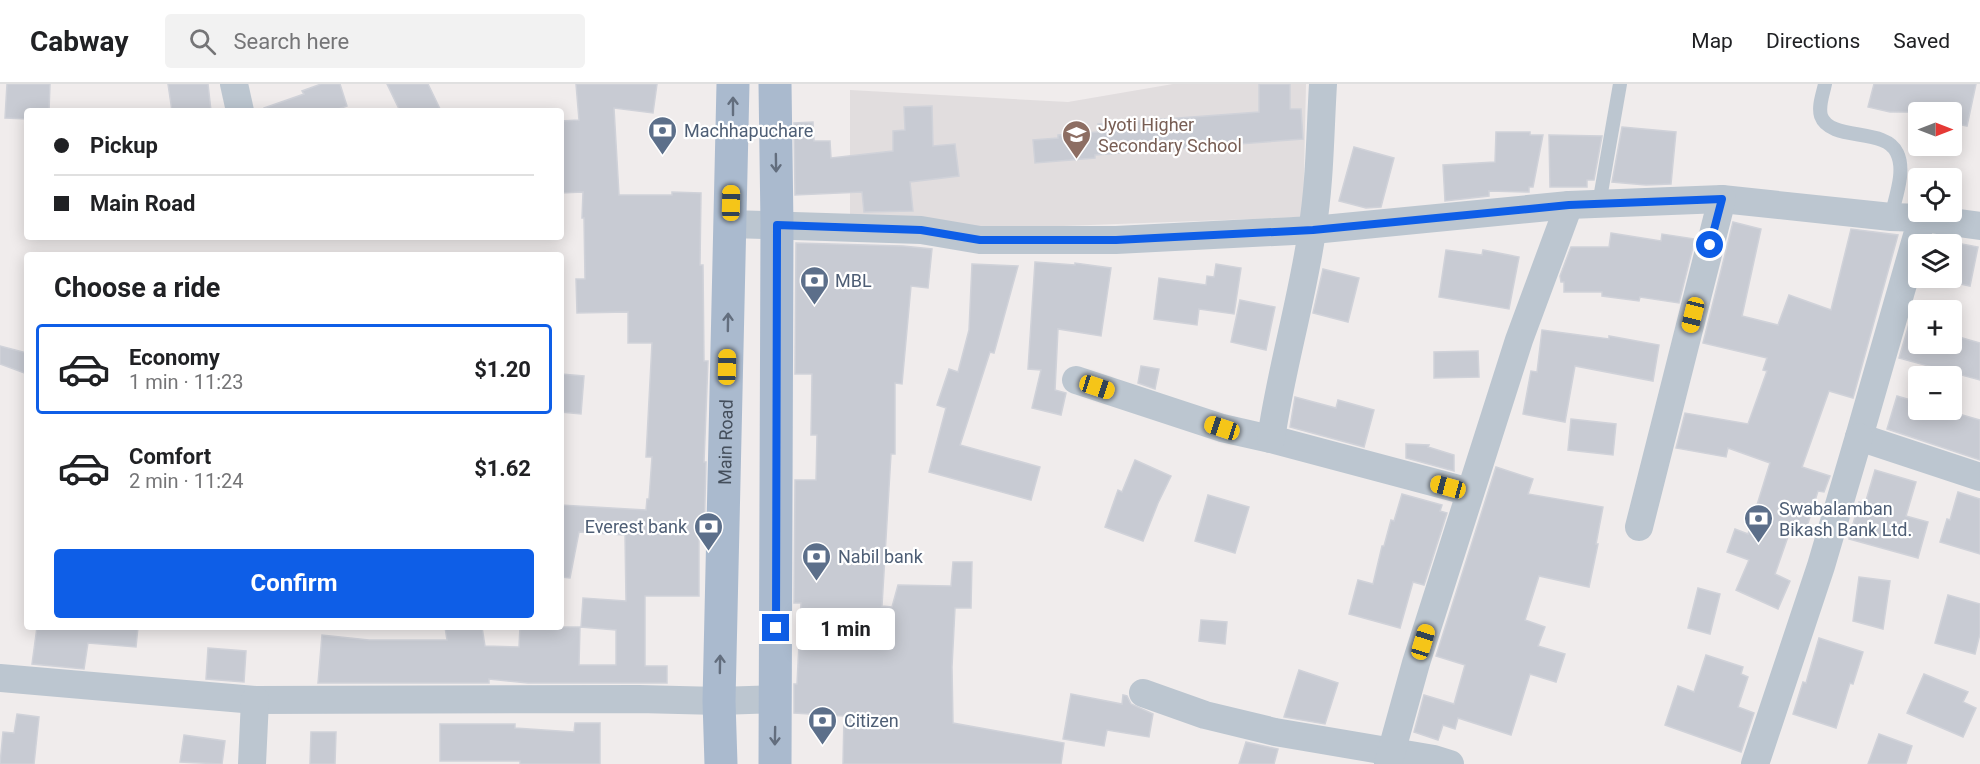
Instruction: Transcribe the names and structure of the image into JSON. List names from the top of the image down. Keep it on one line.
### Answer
{"streets":{"main road":["Main Road"]},"places":{"bank":["Machhapuchare","MBL","Swabalamban Bikash Bank Ltd.","Everest bank","Nabil bank","Citizen"],"school or university":["Jyoti Higher Secondary School"]},"north":"right","page":{"header":"Cabway","search":"Search here","nav":["Map","Directions","Saved"],"map_buttons":["+","−"],"banner":["Pickup","Main Road"],"heading":"Choose a ride","list":[{"name":"Economy","note":"1 min · 11:23","value":"$1.20"},{"name":"Comfort","note":"2 min · 11:24","value":"$1.62"}],"buttons":"Confirm","bubble":"1 min"}}
